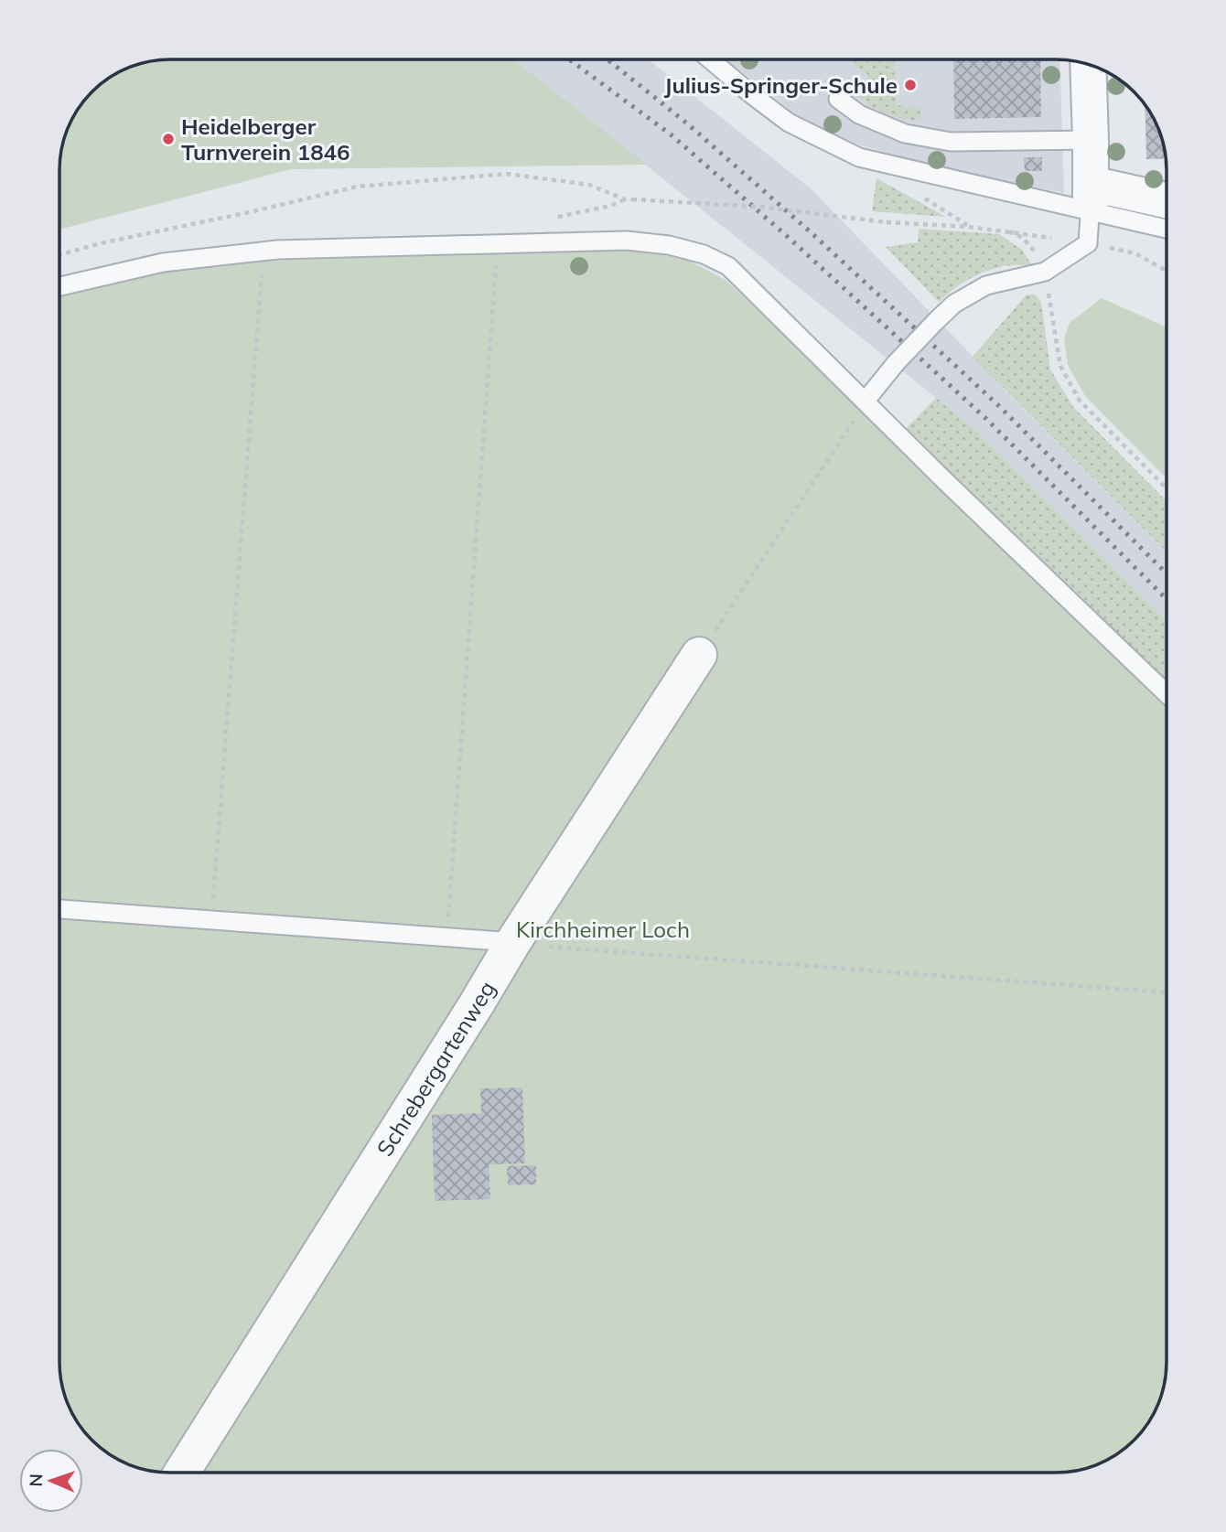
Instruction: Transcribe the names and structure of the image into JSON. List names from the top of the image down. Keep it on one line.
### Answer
{"streets":{"street":["Schrebergartenweg"]},"parks":["Kirchheimer Loch"],"places":["Julius-Springer-Schule","Heidelberger Turnverein 1846"],"north":"left"}
